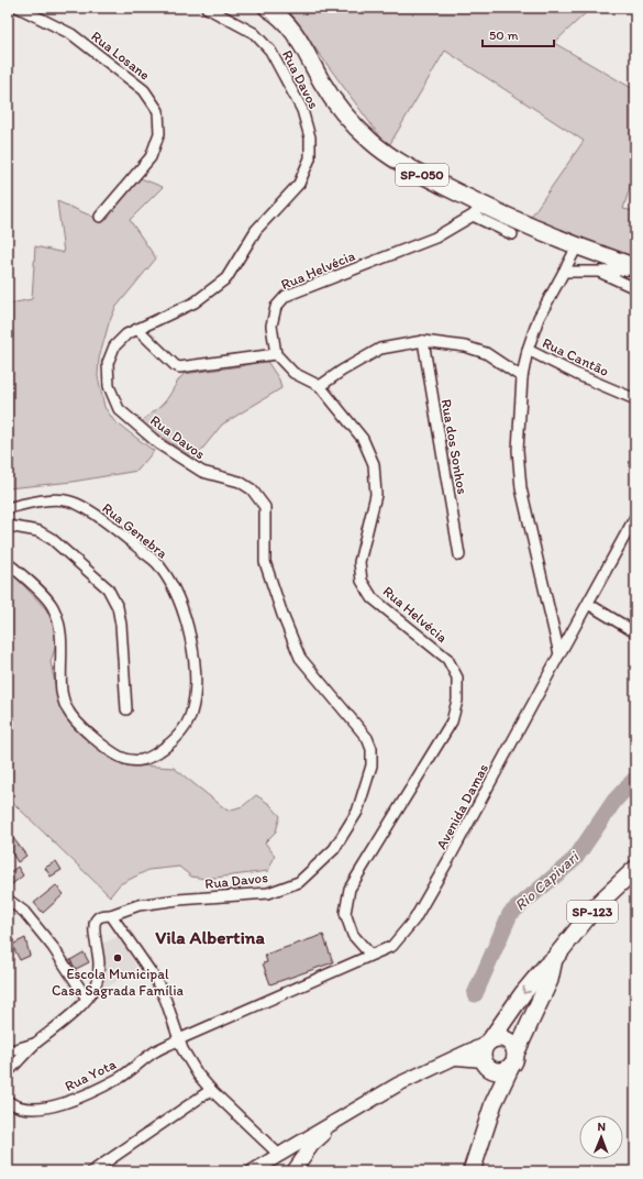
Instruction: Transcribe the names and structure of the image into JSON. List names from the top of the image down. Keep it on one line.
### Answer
{"streets":{"main road":["SP-050","SP-123"],"street":["Rua Losane","Rua Davos","Rua Helvécia","Rua Cantão","Rua dos Sonhos","Rua Genebra","Avenida Damas","Rua Yota"]},"crossings":[["SP-050","Rua Helvécia"],["Rua Helvécia","Avenida Damas"],["Avenida Damas","Rua Yota"]],"districts":["Vila Albertina"],"water":["Rio Capivari"],"places":["Escola Municipal Casa Sagrada Família"],"scale_bar":"50 m","north":"top"}
